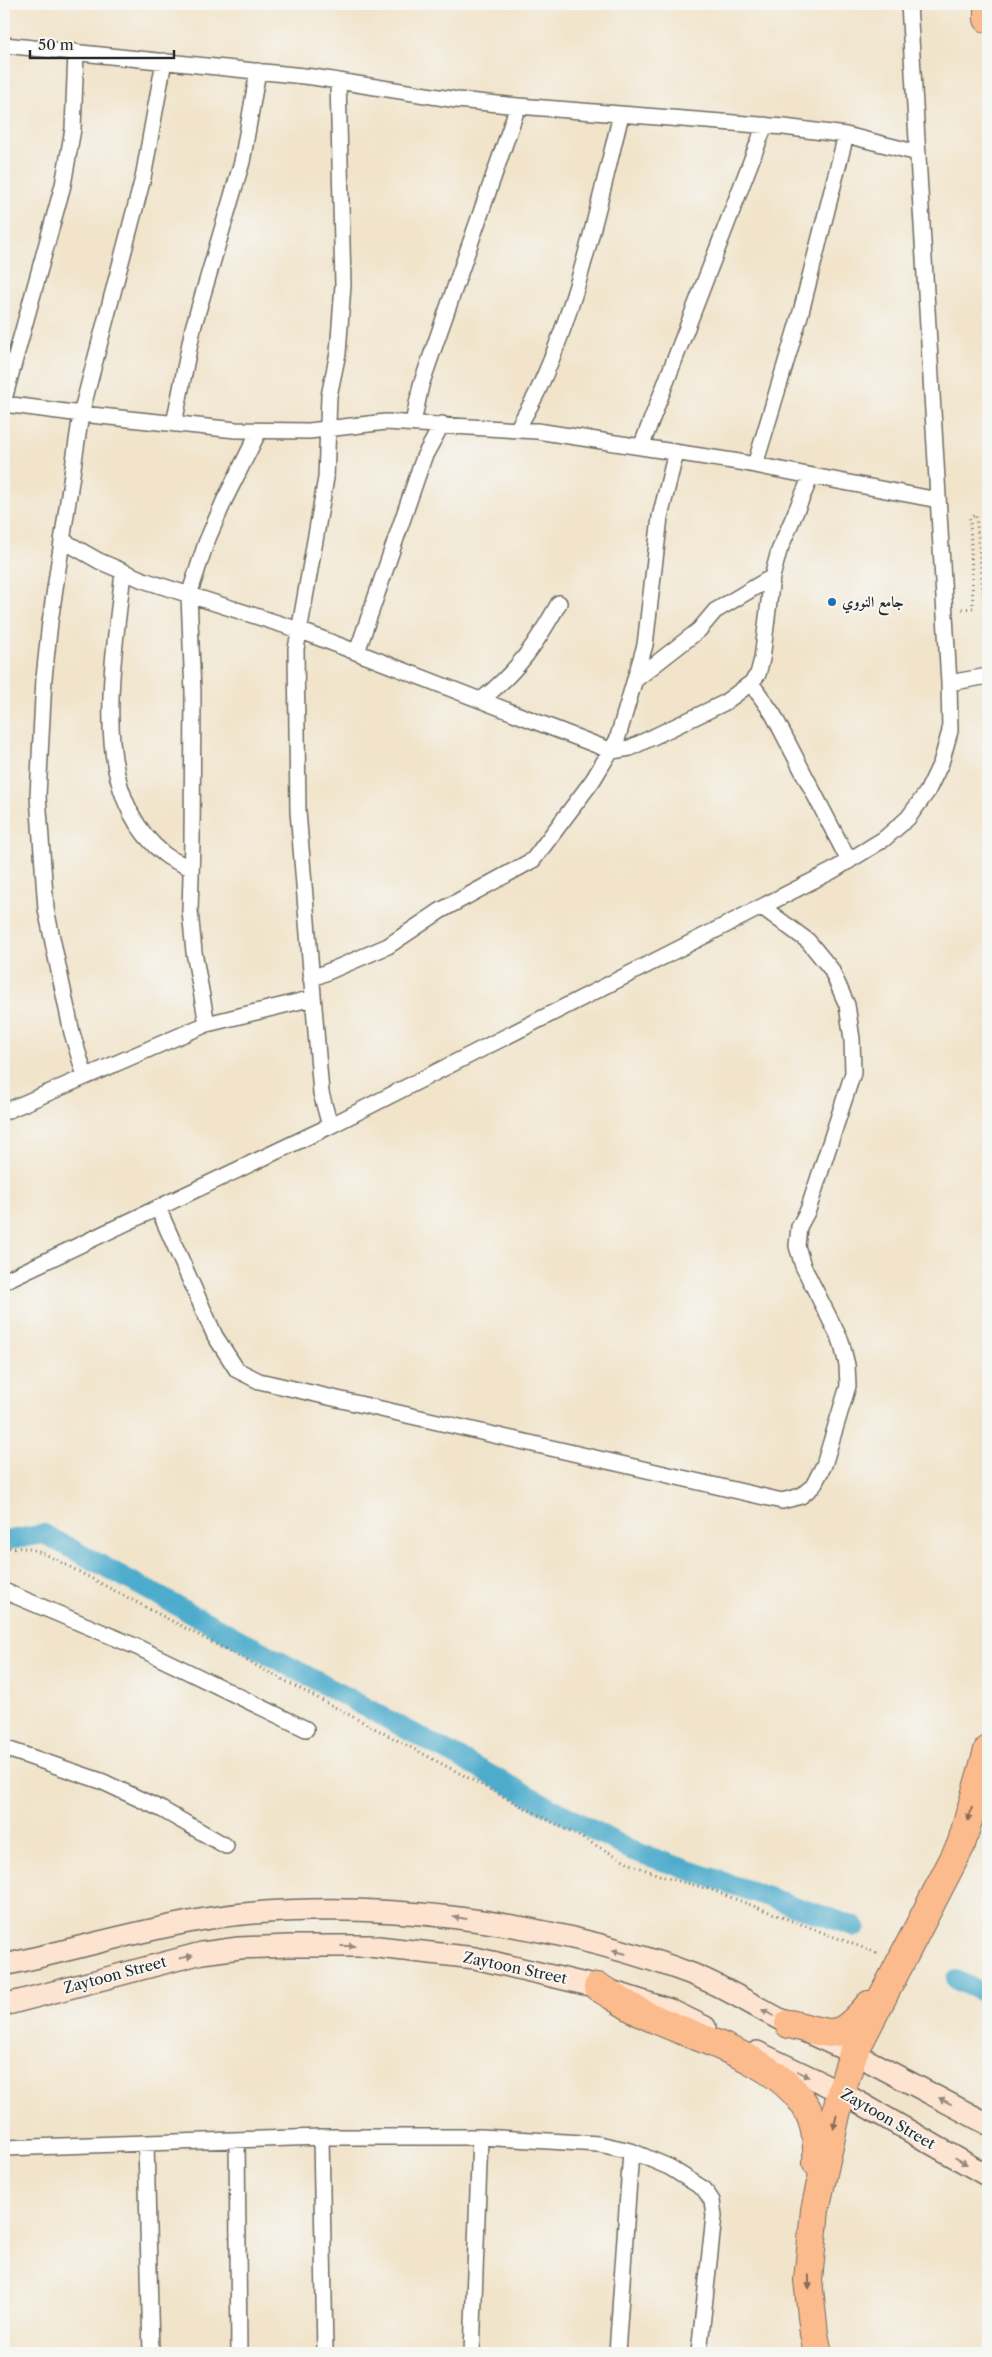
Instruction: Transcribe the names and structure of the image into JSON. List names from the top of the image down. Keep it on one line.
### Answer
{"streets":{"main road":["Zaytoon Street"]},"places":["جامع النووي"],"scale_bar":"50 m"}
